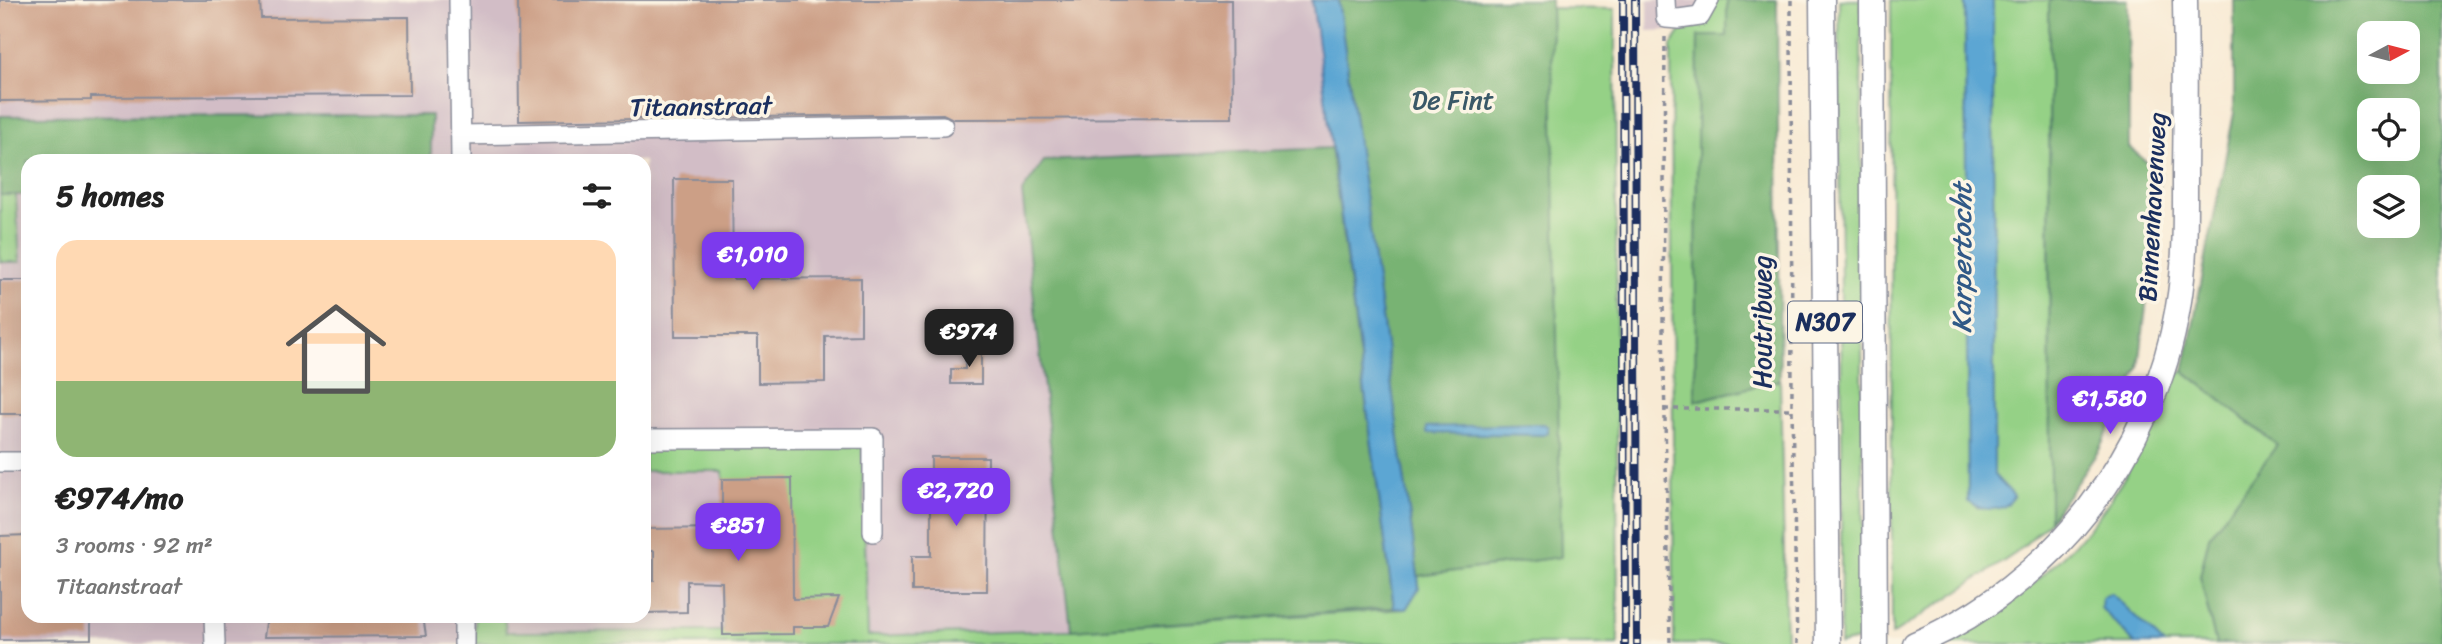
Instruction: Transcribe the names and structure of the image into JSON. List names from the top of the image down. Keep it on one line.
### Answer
{"streets":{"main road":["Binnenhavenweg","N307"],"street":["Titaanstraat"],"path":["Houtribweg"]},"water":["Karpertocht"],"parks":["De Fint"],"north":"right","page":{"heading":"5 homes","price":["€1,010","€974","€1,580","€2,720","€851"],"list":[{"name":"€974/mo","note":"3 rooms · 92 m² · Titaanstraat"}]}}
